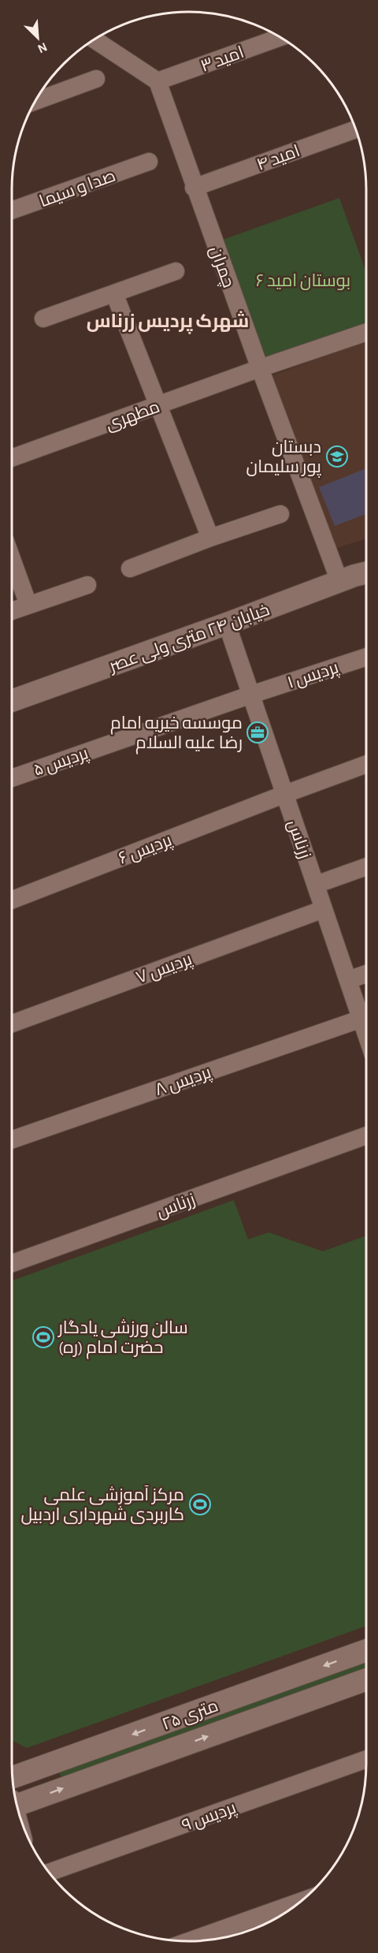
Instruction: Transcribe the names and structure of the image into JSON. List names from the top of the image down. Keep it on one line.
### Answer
{"streets":{"street":["امید ۳","امید ۴","صدا و سیما","چمران","مطهری","خیابان ۲۴ متری ولی عصر","پردیس ۱","پردیس ۵","زرناس","پردیس ۶","پردیس ۷","پردیس ۸","۲۵ متری","پردیس ۹"]},"crossings":[["امید ۳","چمران"],["امید ۴","چمران"],["چمران","مطهری"],["چمران","خیابان ۲۴ متری ولی عصر"],["خیابان ۲۴ متری ولی عصر","زرناس"],["پردیس ۱","پردیس ۵"],["پردیس ۱","زرناس"],["پردیس ۵","زرناس"],["زرناس","پردیس ۶"],["زرناس","پردیس ۷"]],"districts":["شهرک پردیس زرناس"],"parks":["بوستان امید ۶"],"places":{"school or university":["دبستان پور سلیمان"],"office":["موسسه خیریه امام رضا علیه السلام"],"sports":["سالن ورزشی یادگار حضرت امام (ره)","مرکز آموزشی علمی کاربردی شهرداری اردبیل"]},"north":"bottom right"}
